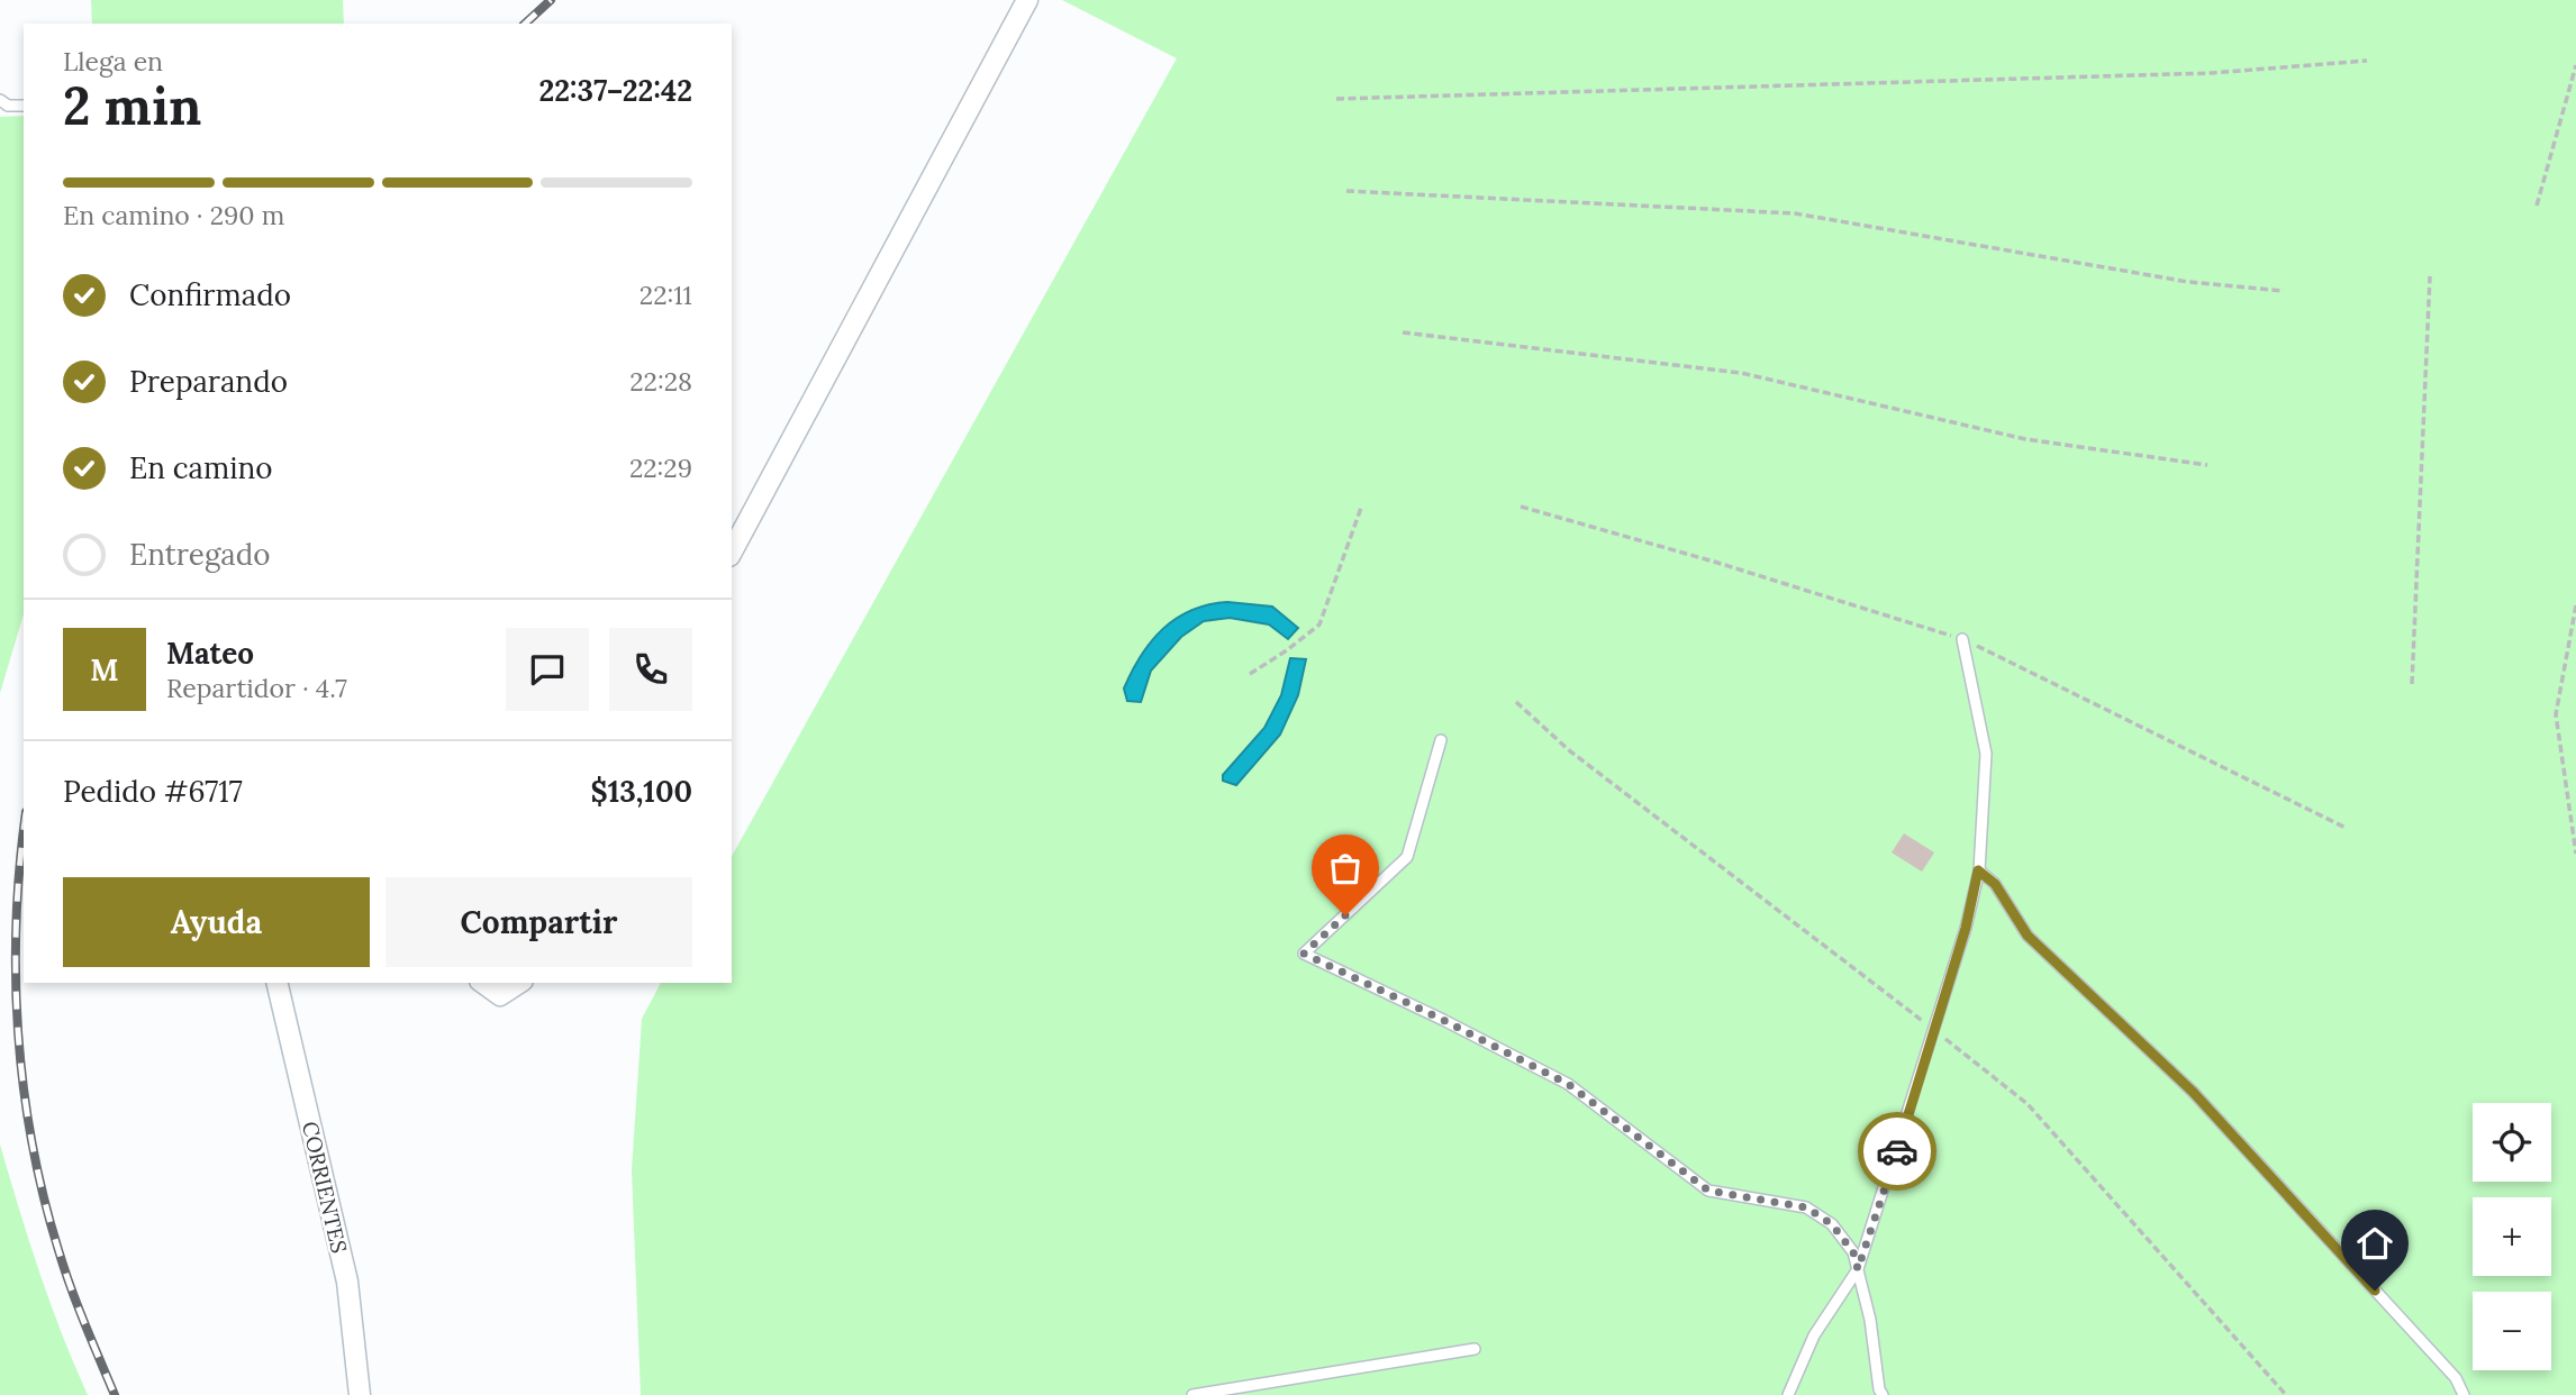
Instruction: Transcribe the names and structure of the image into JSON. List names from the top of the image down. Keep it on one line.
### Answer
{"streets":{"street":["CORRIENTES"]},"page":{"heading":["2 min","Llega en","22:37–22:42"],"panel":["Mateo","Repartidor · 4.7","Pedido #6717","$13,100"],"bar":"En camino · 290 m","list":[["Confirmado","22:11"],["Preparando","22:28"],["En camino","22:29"],"Entregado"],"round":"M","buttons":["Ayuda","Compartir"],"map_buttons":["+","−"]}}
